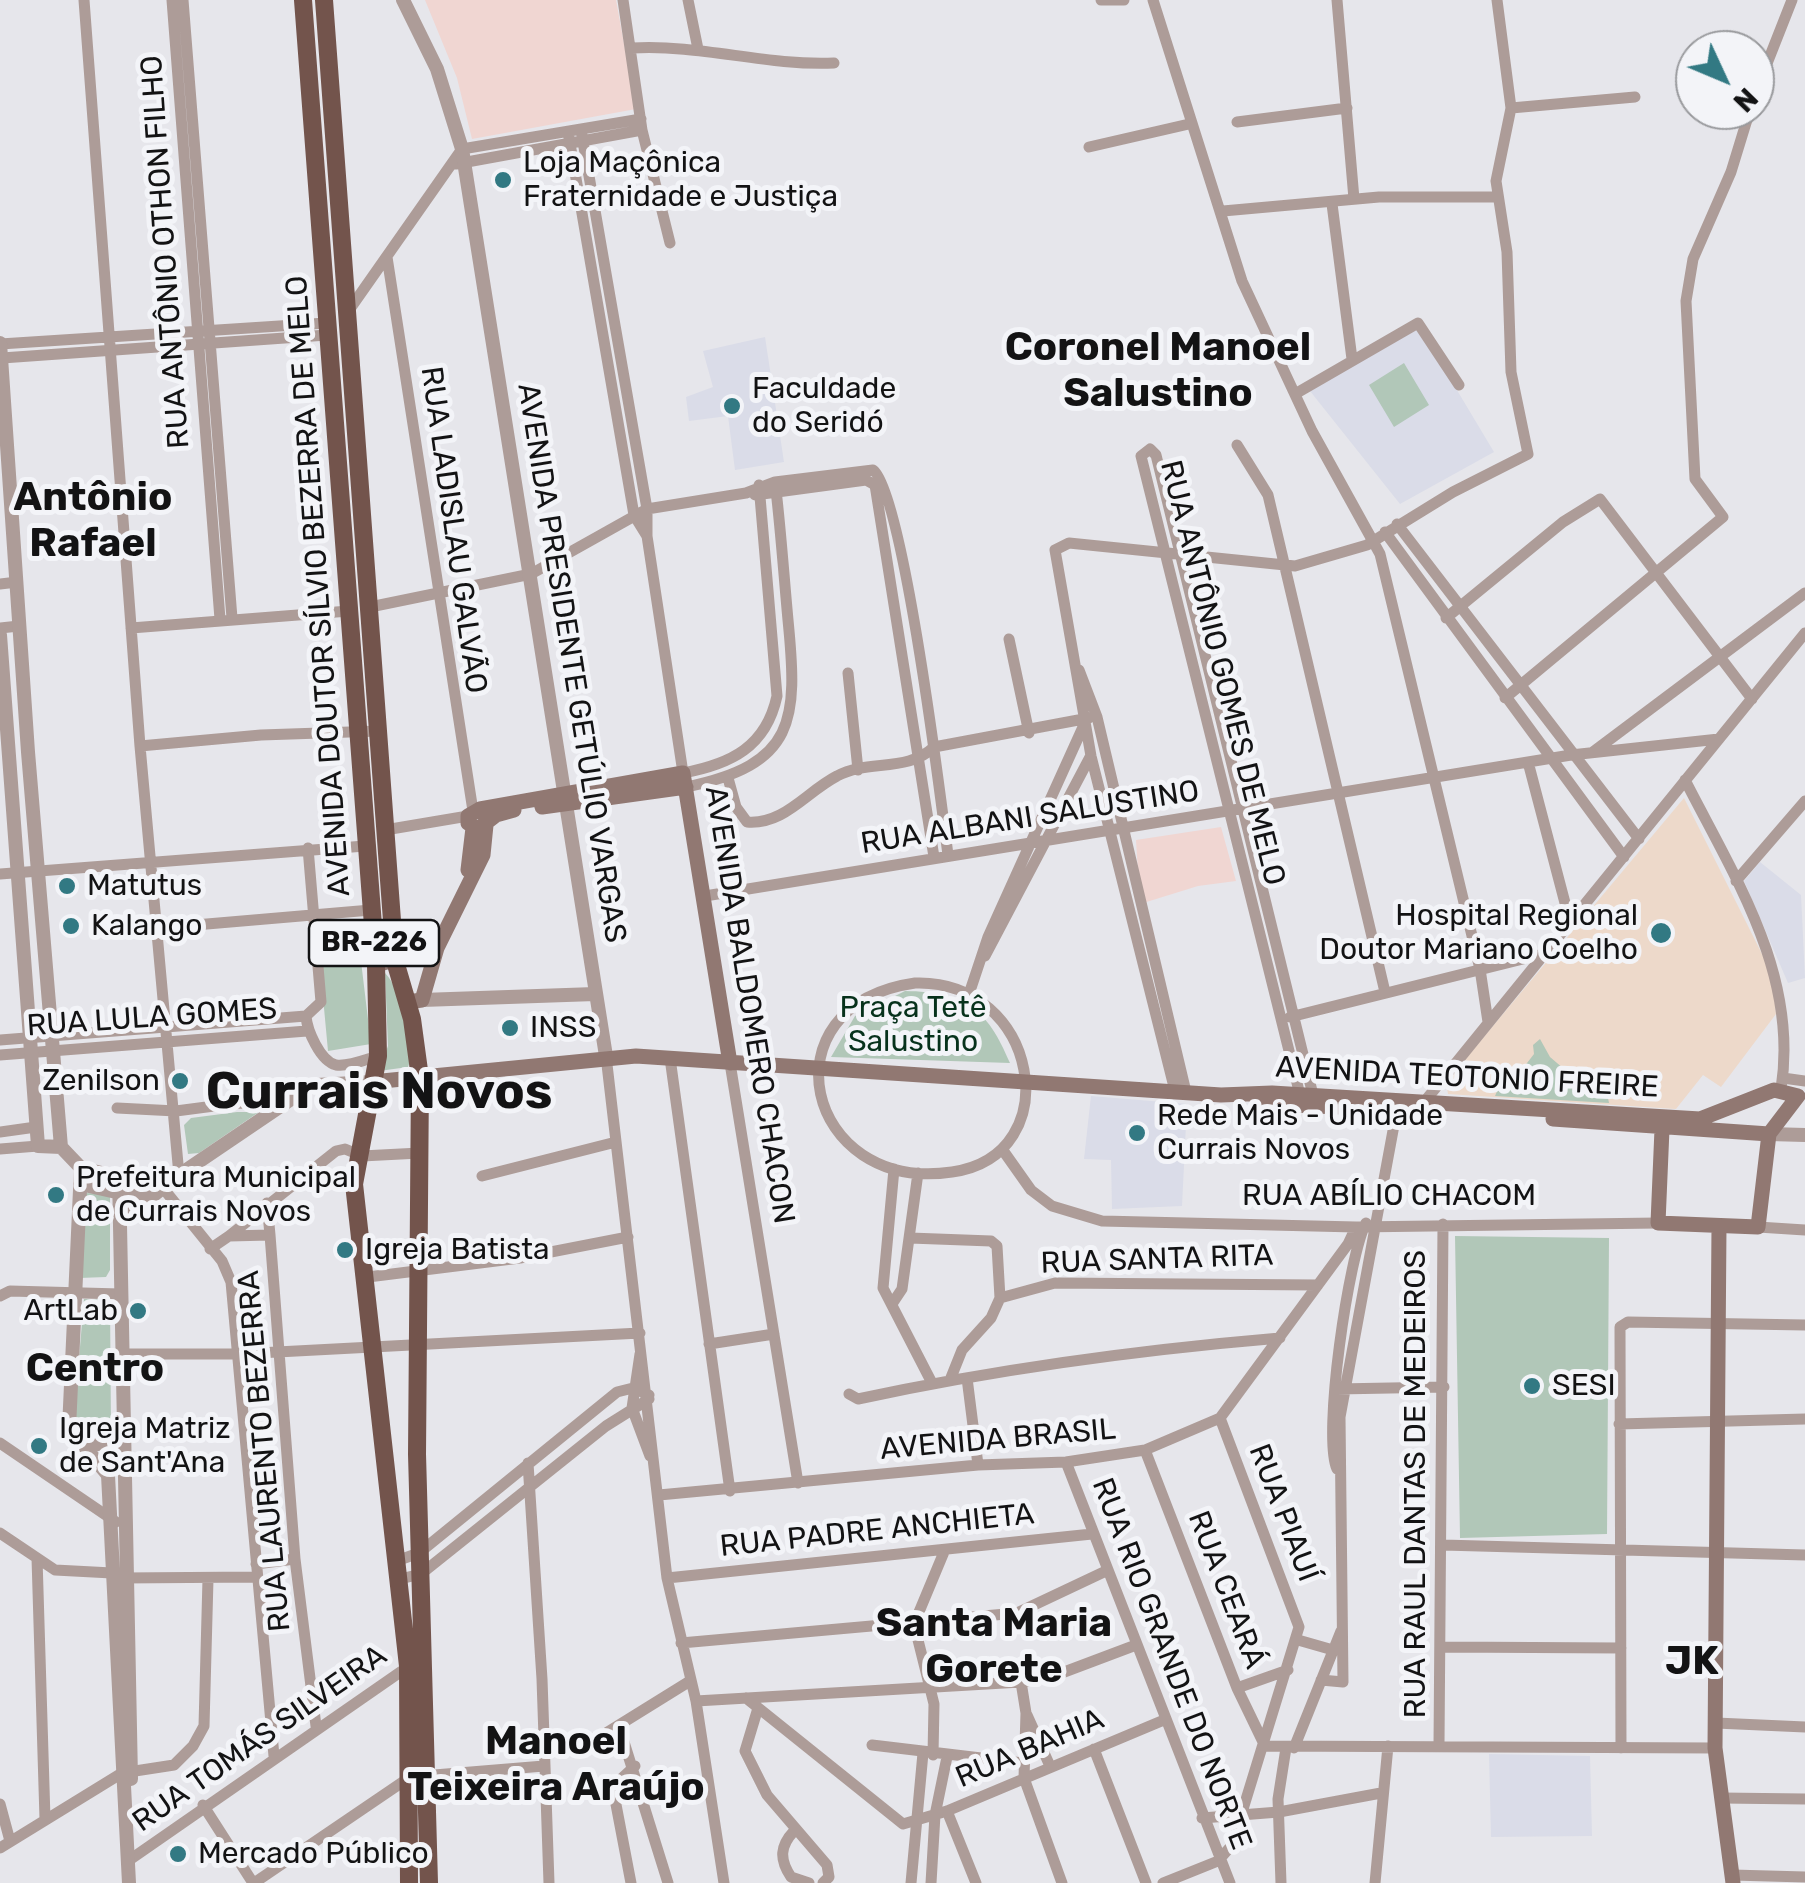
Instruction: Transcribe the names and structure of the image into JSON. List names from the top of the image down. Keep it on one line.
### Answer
{"streets":{"highway":["AVENIDA DOUTOR SÍLVIO BEZERRA DE MELO","BR-226"],"main road":["AVENIDA BALDOMERO CHACON","AVENIDA TEOTONIO FREIRE","RUA ABÍLIO CHACOM"],"street":["RUA ANTÔNIO OTHON FILHO","RUA LADISLAU GALVÃO","AVENIDA PRESIDENTE GETÚLIO VARGAS","RUA ANTÔNIO GOMES DE MELO","RUA ALBANI SALUSTINO","RUA LULA GOMES","RUA SANTA RITA","AVENIDA BRASIL","RUA LAURENTO BEZERRA","RUA RAUL DANTAS DE MEDEIROS","RUA PIAUÍ","RUA PADRE ANCHIETA","RUA CEARÁ","RUA RIO GRANDE DO NORTE","RUA TOMÁS SILVEIRA","RUA BAHIA"]},"crossings":[["AVENIDA DOUTOR SÍLVIO BEZERRA DE MELO","RUA TOMÁS SILVEIRA"],["AVENIDA PRESIDENTE GETÚLIO VARGAS","AVENIDA BRASIL"],["AVENIDA PRESIDENTE GETÚLIO VARGAS","RUA PADRE ANCHIETA"],["RUA ANTÔNIO GOMES DE MELO","RUA ALBANI SALUSTINO"],["RUA ANTÔNIO GOMES DE MELO","AVENIDA TEOTONIO FREIRE"],["RUA ALBANI SALUSTINO","AVENIDA BALDOMERO CHACON"],["AVENIDA BALDOMERO CHACON","AVENIDA BRASIL"],["RUA ABÍLIO CHACOM","RUA RAUL DANTAS DE MEDEIROS"],["AVENIDA BRASIL","RUA PIAUÍ"],["AVENIDA BRASIL","RUA CEARÁ"],["AVENIDA BRASIL","RUA RIO GRANDE DO NORTE"],["RUA LAURENTO BEZERRA","RUA TOMÁS SILVEIRA"],["RUA PIAUÍ","RUA CEARÁ"],["RUA PADRE ANCHIETA","RUA RIO GRANDE DO NORTE"],["RUA CEARÁ","RUA RIO GRANDE DO NORTE"],["RUA RIO GRANDE DO NORTE","RUA BAHIA"]],"districts":["Coronel Manoel Salustino","Antônio Rafael","Currais Novos","Centro","Santa Maria Gorete","JK","Manoel Teixeira Araújo"],"parks":["Praça Tetê Salustino"],"places":["Loja Maçônica Fraternidade e Justiça","Faculdade do Seridó","Matutus","Kalango","Hospital Regional Doutor Mariano Coelho","INSS","Zenilson","Rede Mais - Unidade Currais Novos","Prefeitura Municipal de Currais Novos","Igreja Batista","ArtLab","SESI","Igreja Matriz de Sant'Ana","Mercado Público"],"north":"bottom right"}
